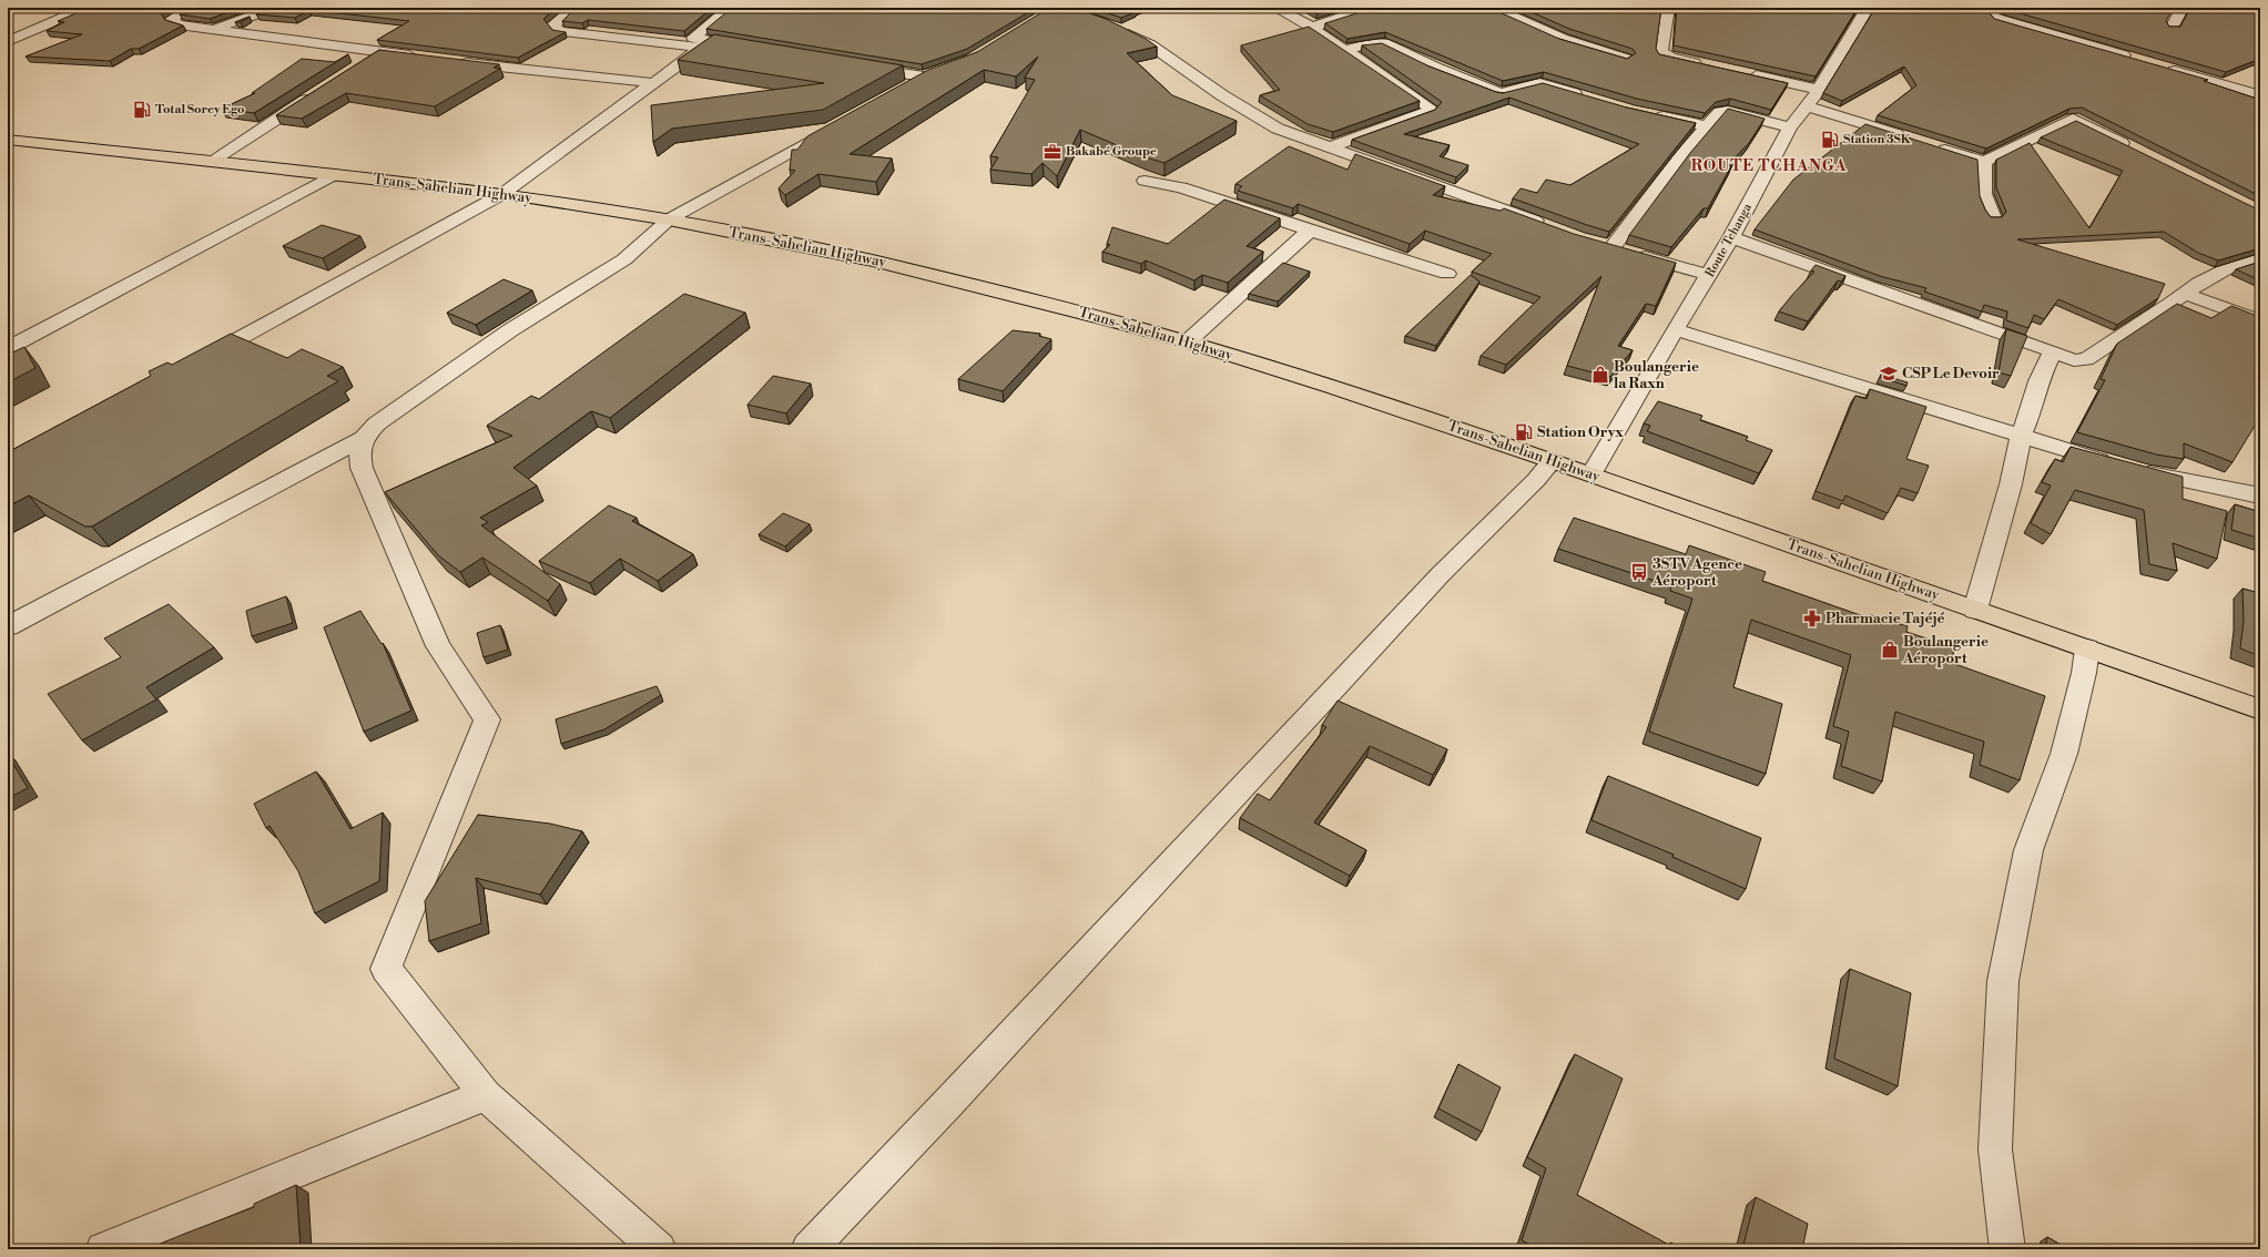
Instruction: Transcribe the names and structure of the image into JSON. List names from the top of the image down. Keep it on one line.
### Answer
{"streets":{"highway":["Trans-Sahelian Highway"],"street":["Route Tchanga"]},"crossings":[["Trans-Sahelian Highway","Route Tchanga"]],"districts":["ROUTE TCHANGA"],"places":{"fuel station":["Total Sorey Ego","Station 3SK","Station Oryx"],"office":["Bakabé Groupe"],"school or university":["CSP Le Devoir"],"shop":["Boulangerie la Raxn","Boulangerie Aéroport"],"bus stop":["3STV Agence Aéroport"],"pharmacy":["Pharmacie Tajéjé"]}}
